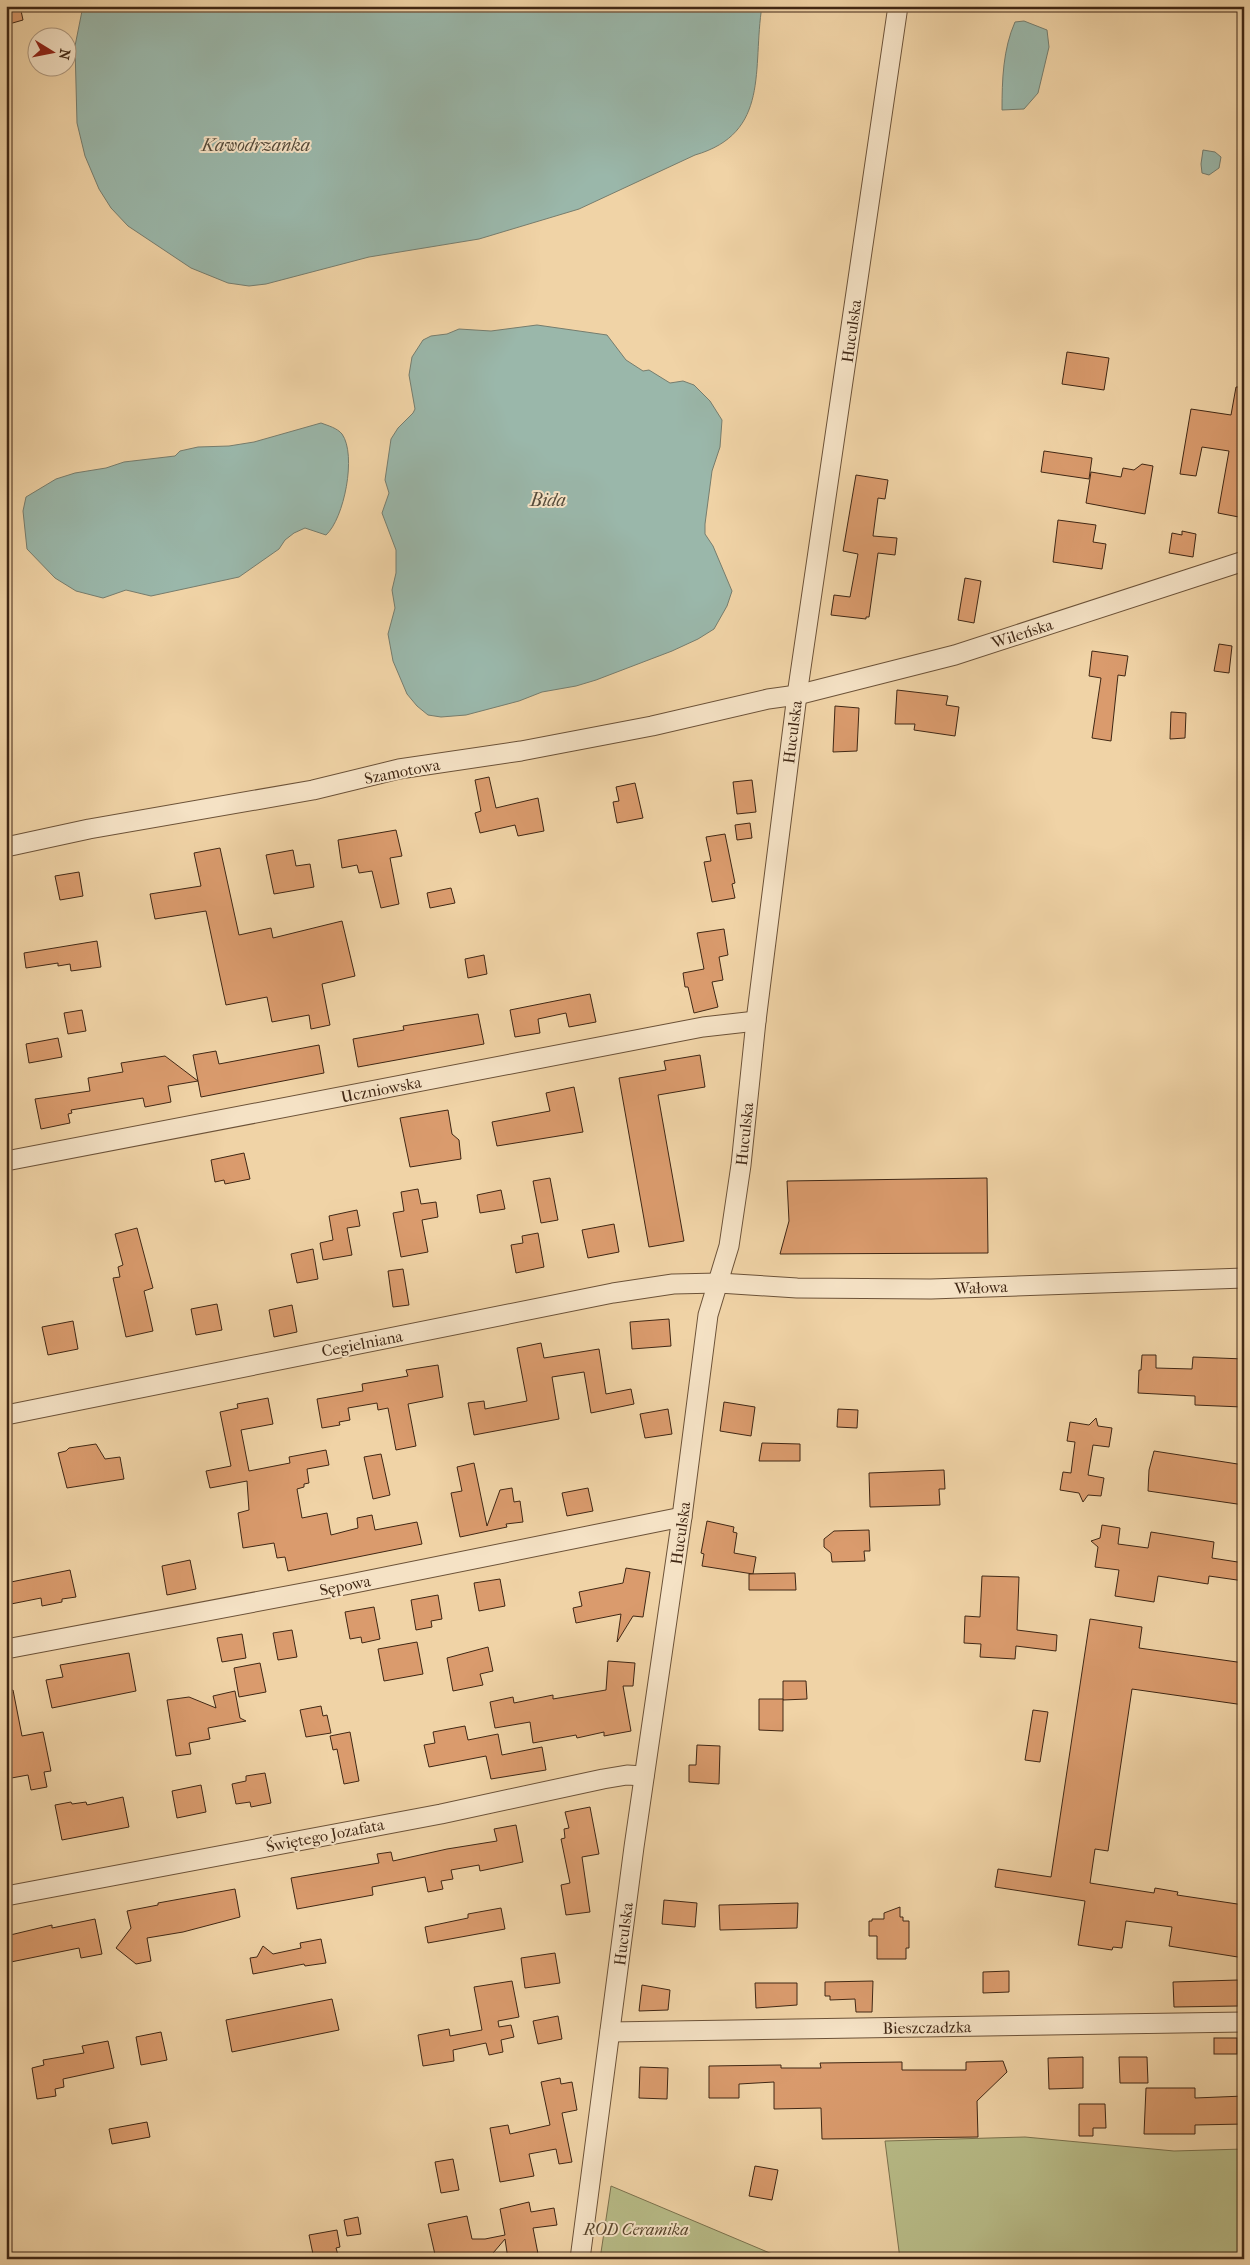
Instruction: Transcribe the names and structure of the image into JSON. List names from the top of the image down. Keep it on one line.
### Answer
{"streets":{"street":["Huculska","Wileńska","Szamotowa","Uczniowska","Wałowa","Cegielniana","Sępowa","Świętego Jozafata","Bieszczadzka"]},"crossings":[["Huculska","Wileńska"],["Huculska","Szamotowa"],["Huculska","Uczniowska"],["Huculska","Wałowa"],["Huculska","Cegielniana"],["Huculska","Sępowa"],["Huculska","Świętego Jozafata"],["Huculska","Bieszczadzka"],["Wileńska","Szamotowa"],["Wałowa","Cegielniana"]],"water":["Kawodrzanka","Bida"],"parks":["ROD Ceramika"],"north":"right"}
